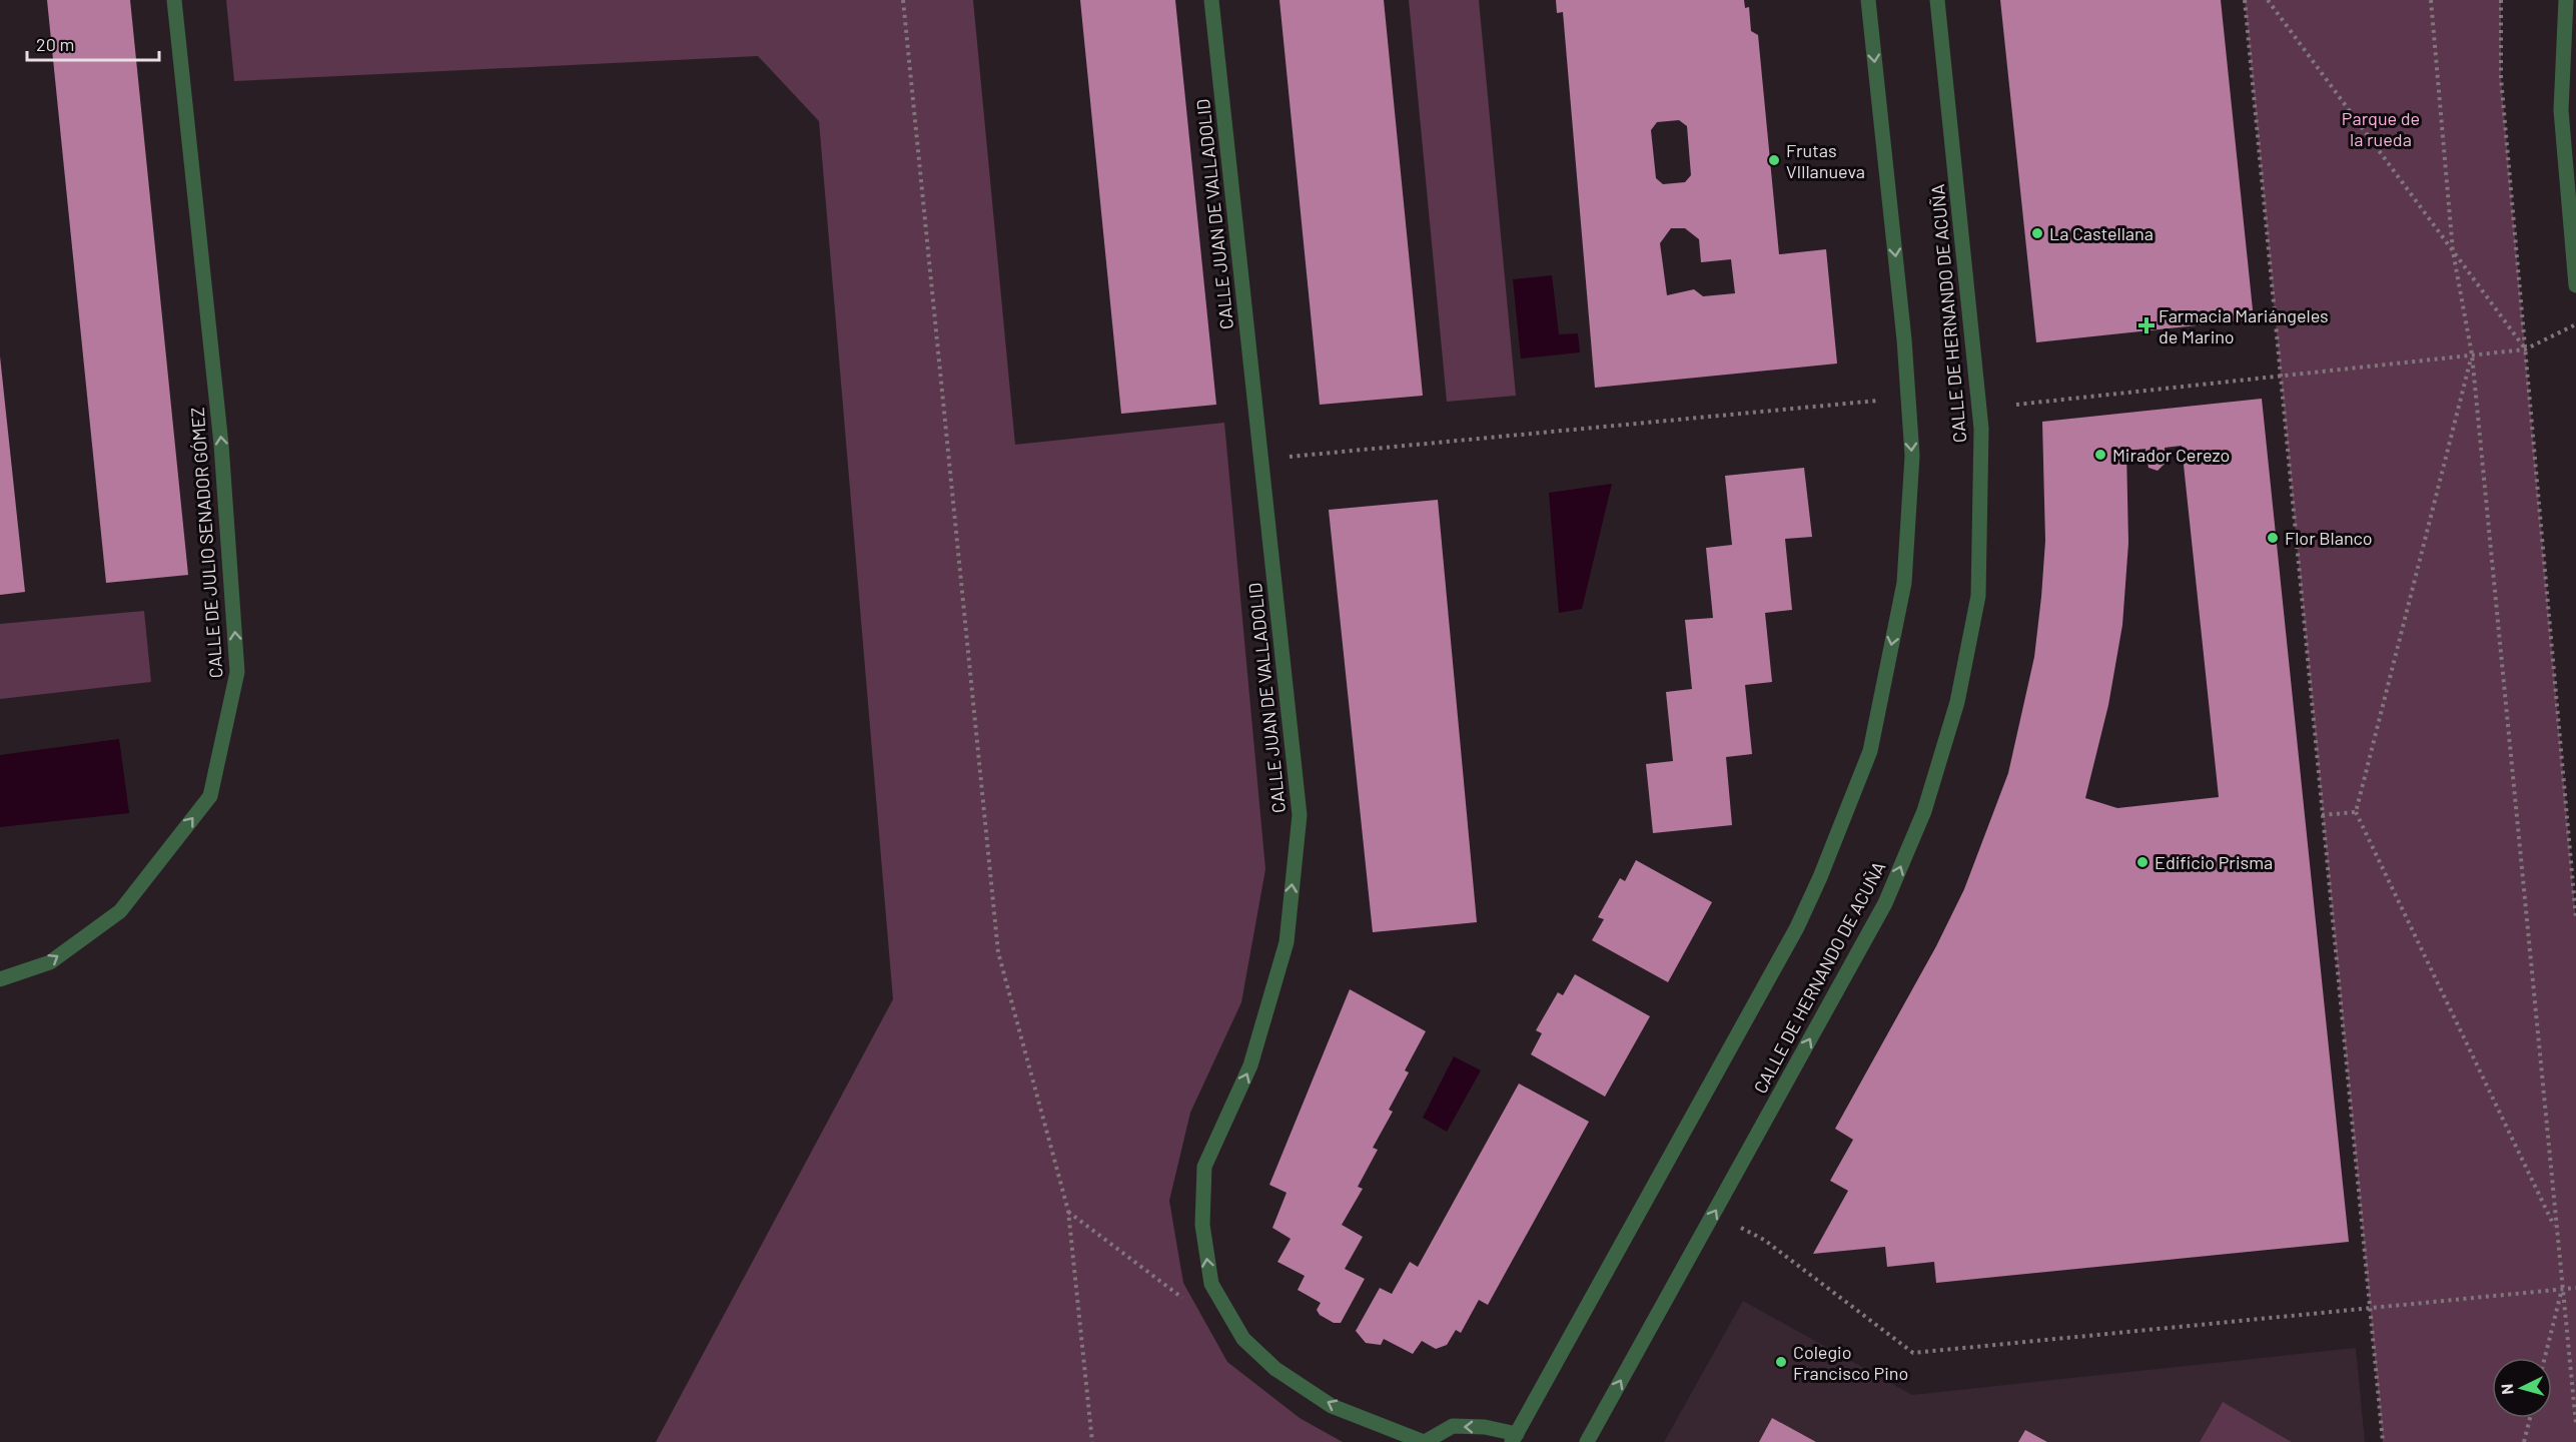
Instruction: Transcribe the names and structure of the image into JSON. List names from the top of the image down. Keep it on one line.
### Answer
{"streets":{"street":["CALLE JUAN DE VALLADOLID","CALLE DE HERNANDO DE ACUÑA","CALLE DE JULIO SENADOR GÓMEZ"]},"one_way":["CALLE JUAN DE VALLADOLID","CALLE DE JULIO SENADOR GÓMEZ"],"parks":["Parque de la rueda"],"places":{"other":["Frutas VIllanueva","La Castellana","Mirador Cerezo","Flor Blanco","Edificio Prisma","Colegio Francisco Pino"],"health":["Farmacia Mariángeles de Marino"]},"scale_bar":"20 m","north":"left"}
